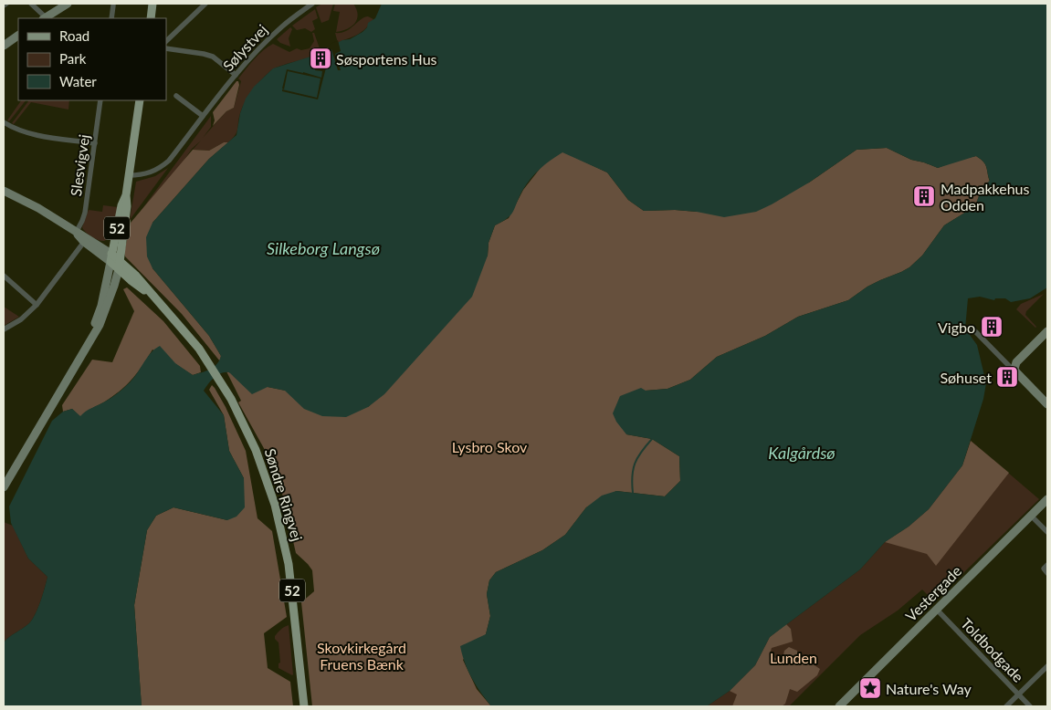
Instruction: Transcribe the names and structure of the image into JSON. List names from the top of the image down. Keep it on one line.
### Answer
{"streets":{"main road":["52","Søndre Ringvej"],"street":["Sølystvej","Slesvigvej","Vestergade","Toldbodgade"]},"crossings":[["Sølystvej","52"],["52","Søndre Ringvej"],["Vestergade","Toldbodgade"]],"water":["Silkeborg Langsø","Kalgårdsø"],"parks":["Lysbro Skov","Skovkirkegård Fruens Bænk","Lunden"],"places":{"building":["Søsportens Hus","Madpakkehus Odden","Vigbo","Søhuset"],"place":["Nature's Way"]},"legend":["Road","Park","Water"]}
